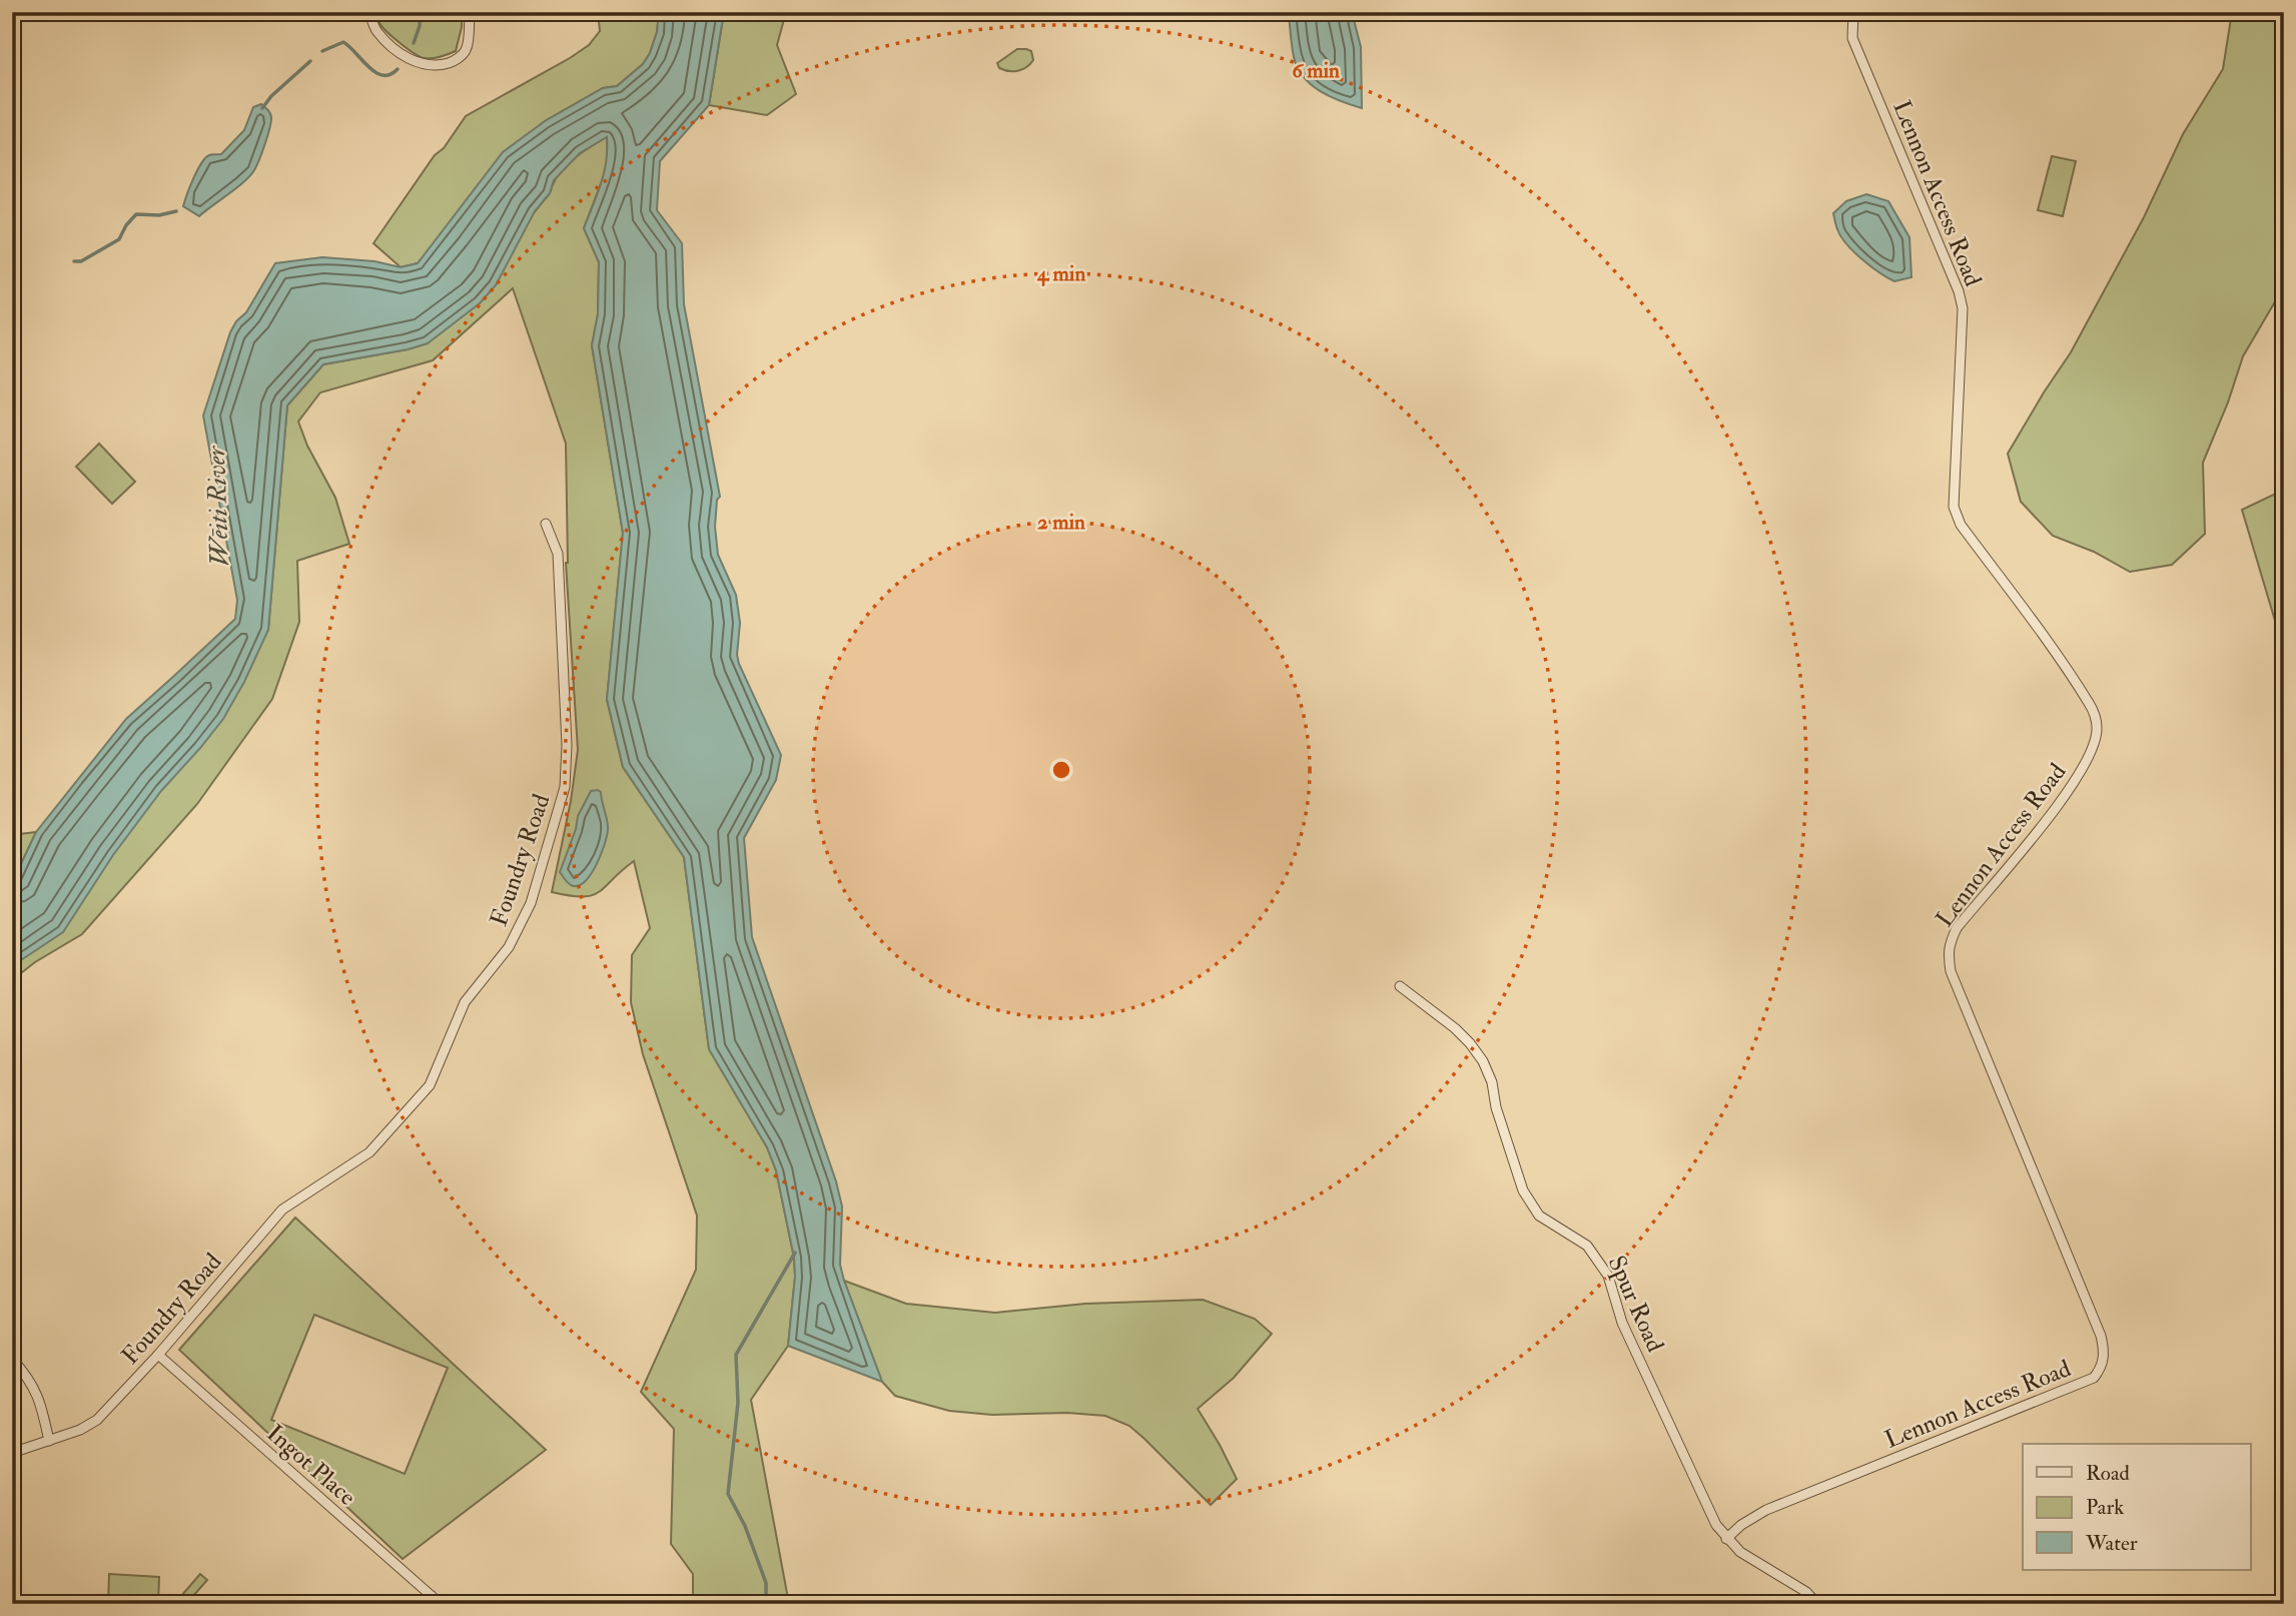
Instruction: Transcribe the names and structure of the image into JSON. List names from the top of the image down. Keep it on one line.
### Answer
{"streets":{"street":["Lennon Access Road","Foundry Road","Spur Road","Ingot Place"]},"crossings":[["Lennon Access Road","Spur Road"],["Foundry Road","Ingot Place"]],"water":["Wēiti River"],"legend":["Road","Park","Water"],"rings":["6 min","4 min","2 min"]}
